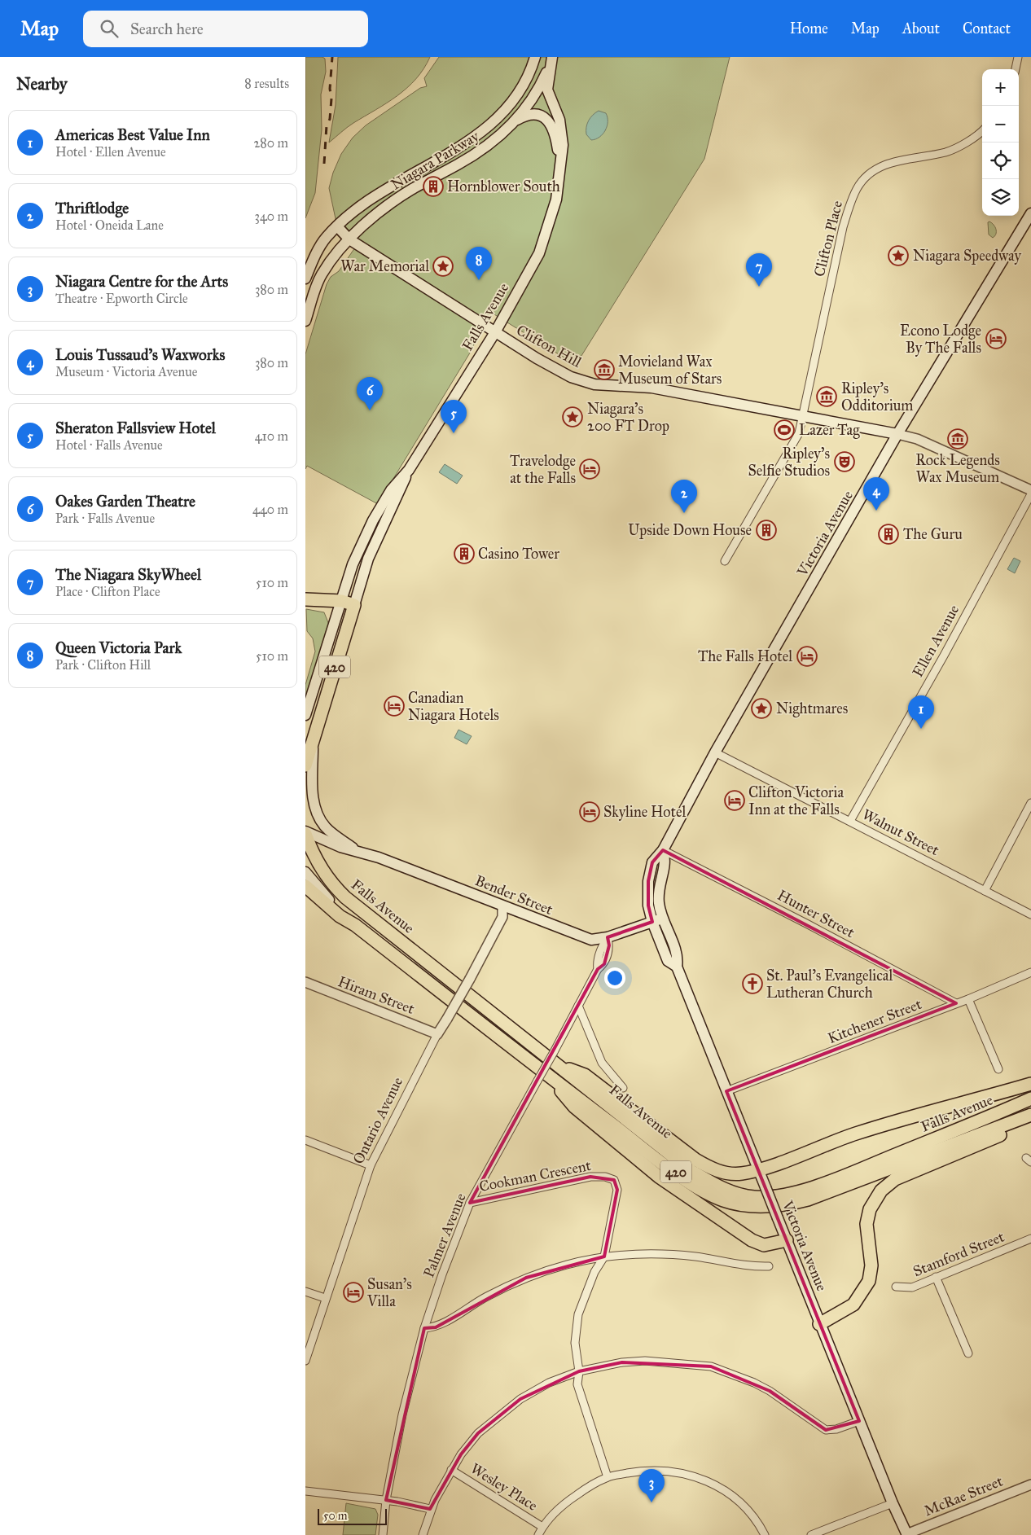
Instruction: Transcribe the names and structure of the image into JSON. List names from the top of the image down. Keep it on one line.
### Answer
{"streets":{"highway":["Falls Avenue","420"],"main road":["Niagara Parkway","Clifton Hill","Victoria Avenue","Bender Street"],"street":["Clifton Place","Ellen Avenue","Walnut Street","Hunter Street","Hiram Street","Kitchener Street","Ontario Avenue","Cookman Crescent","Palmer Avenue","Stamford Street","Wesley Place","McRae Street"]},"crossings":[["Niagara Parkway","Falls Avenue"],["Niagara Parkway","Clifton Hill"],["Clifton Place","Clifton Hill"],["Falls Avenue","Clifton Hill"],["Falls Avenue","Bender Street"],["Clifton Hill","Victoria Avenue"],["Victoria Avenue","Walnut Street"],["Victoria Avenue","Bender Street"],["Victoria Avenue","Hunter Street"],["Victoria Avenue","Kitchener Street"],["Victoria Avenue","McRae Street"],["Ellen Avenue","Walnut Street"],["Bender Street","Ontario Avenue"],["Bender Street","Palmer Avenue"],["Hunter Street","Kitchener Street"],["Hiram Street","Ontario Avenue"],["Cookman Crescent","Palmer Avenue"]],"places":{"building":["Hornblower South","Upside Down House","The Guru","Casino Tower"],"place":["Niagara Speedway","War Memorial","Niagara's 200 FT Drop","Nightmares"],"hotel":["Econo Lodge By The Falls","Travelodge at the Falls","The Falls Hotel","Canadian Niagara Hotels","Clifton Victoria Inn at the Falls","Skyline Hotel","Susan’s Villa"],"museum":["Movieland Wax Museum of Stars","Ripley's Odditorium","Rock Legends Wax Museum"],"sports":["Lazer Tag"],"theatre":["Ripley's Selfie Studios"],"church":["St. Paul's Evangelical Lutheran Church"]},"scale_bar":"50 m","page":{"header":"Map","search":"Search here","nav":["Home","Map","About","Contact"],"heading":["Nearby","8 results"],"map_buttons":["+","−"],"list":[{"mark":"1","name":"Americas Best Value Inn","note":"Hotel · Ellen Avenue","value":"280 m"},{"mark":"2","name":"Thriftlodge","note":"Hotel · Oneida Lane","value":"340 m"},{"mark":"3","name":"Niagara Centre for the Arts","note":"Theatre · Epworth Circle","value":"380 m"},{"mark":"4","name":"Louis Tussaud's Waxworks","note":"Museum · Victoria Avenue","value":"380 m"},{"mark":"5","name":"Sheraton Fallsview Hotel","note":"Hotel · Falls Avenue","value":"410 m"},{"mark":"6","name":"Oakes Garden Theatre","note":"Park · Falls Avenue","value":"440 m"},{"mark":"7","name":"The Niagara SkyWheel","note":"Place · Clifton Place","value":"510 m"},{"mark":"8","name":"Queen Victoria Park","note":"Park · Clifton Hill","value":"510 m"}],"pins":["8","7","6","5","4","2","1","3"],"scale":"50 m"}}
